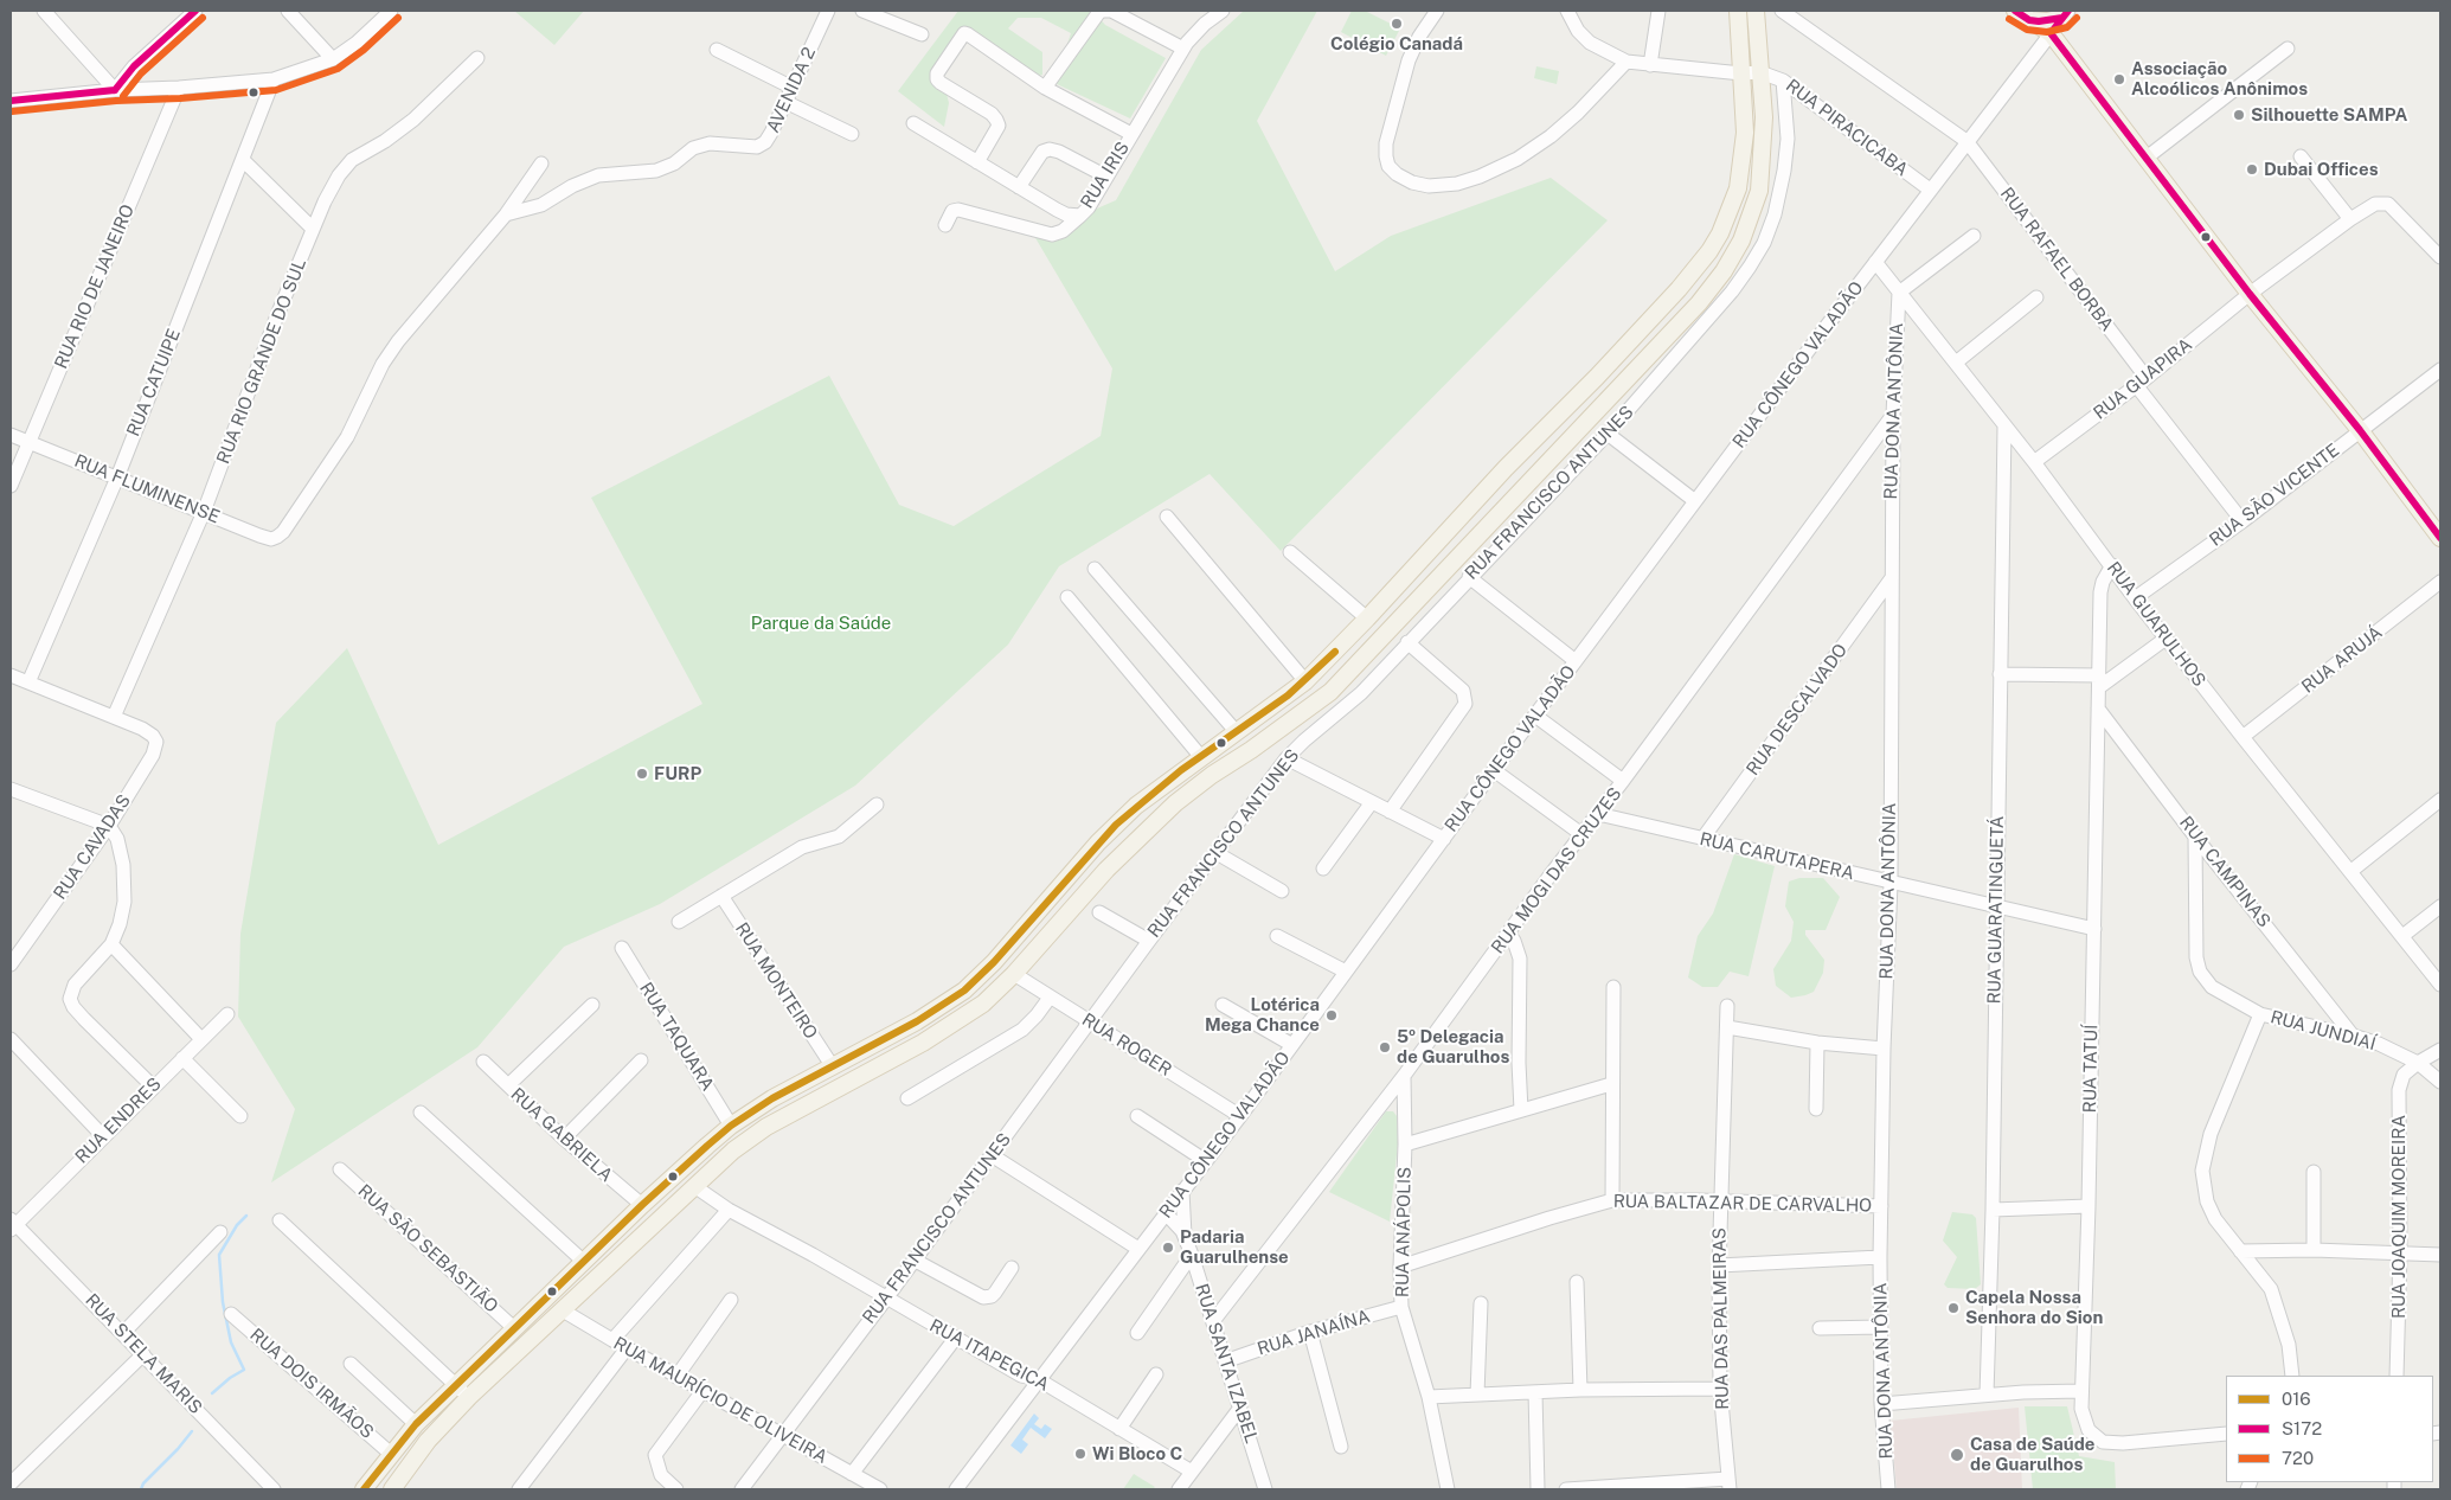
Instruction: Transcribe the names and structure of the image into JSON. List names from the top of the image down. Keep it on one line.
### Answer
{"streets":{"street":["AVENIDA 2","RUA PIRACICABA","RUA IRIS","RUA RAFAEL BORBA","RUA RIO DE JANEIRO","RUA RIO GRANDE DO SUL","RUA CÔNEGO VALADÃO","RUA GUAPIRA","RUA CATUIPE","RUA DONA ANTÔNIA","RUA FLUMINENSE","RUA FRANCISCO ANTUNES","RUA SÃO VICENTE","RUA GUARULHOS","RUA ARUJÁ","RUA DESCALVADO","RUA CAVADAS","RUA CARUTAPERA","RUA MOGI DAS CRUZES","RUA CAMPINAS","RUA GUARATINGUETÁ","RUA MONTEIRO","RUA JUNDIAÍ","RUA TAQUARA","RUA ROGER","RUA TATUÍ","RUA ENDRES","RUA GABRIELA","RUA BALTAZAR DE CARVALHO","RUA JOAQUIM MOREIRA","RUA ANÁPOLIS","RUA SÃO SEBASTIÃO","RUA DAS PALMEIRAS","RUA JANAÍNA","RUA STELA MARIS","RUA ITAPEGICA","RUA SANTA IZABEL","RUA DOIS IRMÃOS","RUA MAURÍCIO DE OLIVEIRA"]},"crossings":[["AVENIDA 2","RUA FLUMINENSE"],["RUA PIRACICABA","RUA CÔNEGO VALADÃO"],["RUA PIRACICABA","RUA FRANCISCO ANTUNES"],["RUA RAFAEL BORBA","RUA CÔNEGO VALADÃO"],["RUA RAFAEL BORBA","RUA GUAPIRA"],["RUA RAFAEL BORBA","RUA SÃO VICENTE"],["RUA RIO DE JANEIRO","RUA FLUMINENSE"],["RUA RIO GRANDE DO SUL","RUA FLUMINENSE"],["RUA RIO GRANDE DO SUL","RUA CAVADAS"],["RUA CÔNEGO VALADÃO","RUA GUARULHOS"],["RUA CÔNEGO VALADÃO","RUA ROGER"],["RUA CÔNEGO VALADÃO","RUA ITAPEGICA"],["RUA CÔNEGO VALADÃO","RUA SANTA IZABEL"],["RUA GUAPIRA","RUA GUARULHOS"],["RUA CATUIPE","RUA FLUMINENSE"],["RUA DONA ANTÔNIA","RUA GUARULHOS"],["RUA DONA ANTÔNIA","RUA DESCALVADO"],["RUA DONA ANTÔNIA","RUA CARUTAPERA"],["RUA DONA ANTÔNIA","RUA MOGI DAS CRUZES"],["RUA DONA ANTÔNIA","RUA BALTAZAR DE CARVALHO"],["RUA FRANCISCO ANTUNES","RUA ROGER"],["RUA FRANCISCO ANTUNES","RUA ITAPEGICA"],["RUA FRANCISCO ANTUNES","RUA MAURÍCIO DE OLIVEIRA"],["RUA SÃO VICENTE","RUA GUARULHOS"],["RUA GUARULHOS","RUA ARUJÁ"],["RUA GUARULHOS","RUA GUARATINGUETÁ"],["RUA GUARULHOS","RUA TATUÍ"],["RUA DESCALVADO","RUA CARUTAPERA"],["RUA CARUTAPERA","RUA MOGI DAS CRUZES"],["RUA CARUTAPERA","RUA GUARATINGUETÁ"],["RUA CARUTAPERA","RUA TATUÍ"],["RUA MOGI DAS CRUZES","RUA ANÁPOLIS"],["RUA MOGI DAS CRUZES","RUA SANTA IZABEL"],["RUA CAMPINAS","RUA JUNDIAÍ"],["RUA CAMPINAS","RUA TATUÍ"],["RUA JUNDIAÍ","RUA JOAQUIM MOREIRA"],["RUA ENDRES","RUA STELA MARIS"],["RUA BALTAZAR DE CARVALHO","RUA ANÁPOLIS"],["RUA BALTAZAR DE CARVALHO","RUA DAS PALMEIRAS"],["RUA ANÁPOLIS","RUA JANAÍNA"],["RUA JANAÍNA","RUA SANTA IZABEL"]],"parks":["Parque da Saúde"],"places":["Colégio Canadá","Associação Alcoólicos Anônimos","Silhouette SAMPA","Dubai Offices","FURP","Lotérica Mega Chance","5º Delegacia de Guarulhos","Padaria Guarulhense","Capela Nossa Senhora do Sion","Wi Bloco C","Casa de Saúde de Guarulhos"],"lines":["transit line S172","transit line 720","transit line 016"],"legend":["016","S172","720"]}
